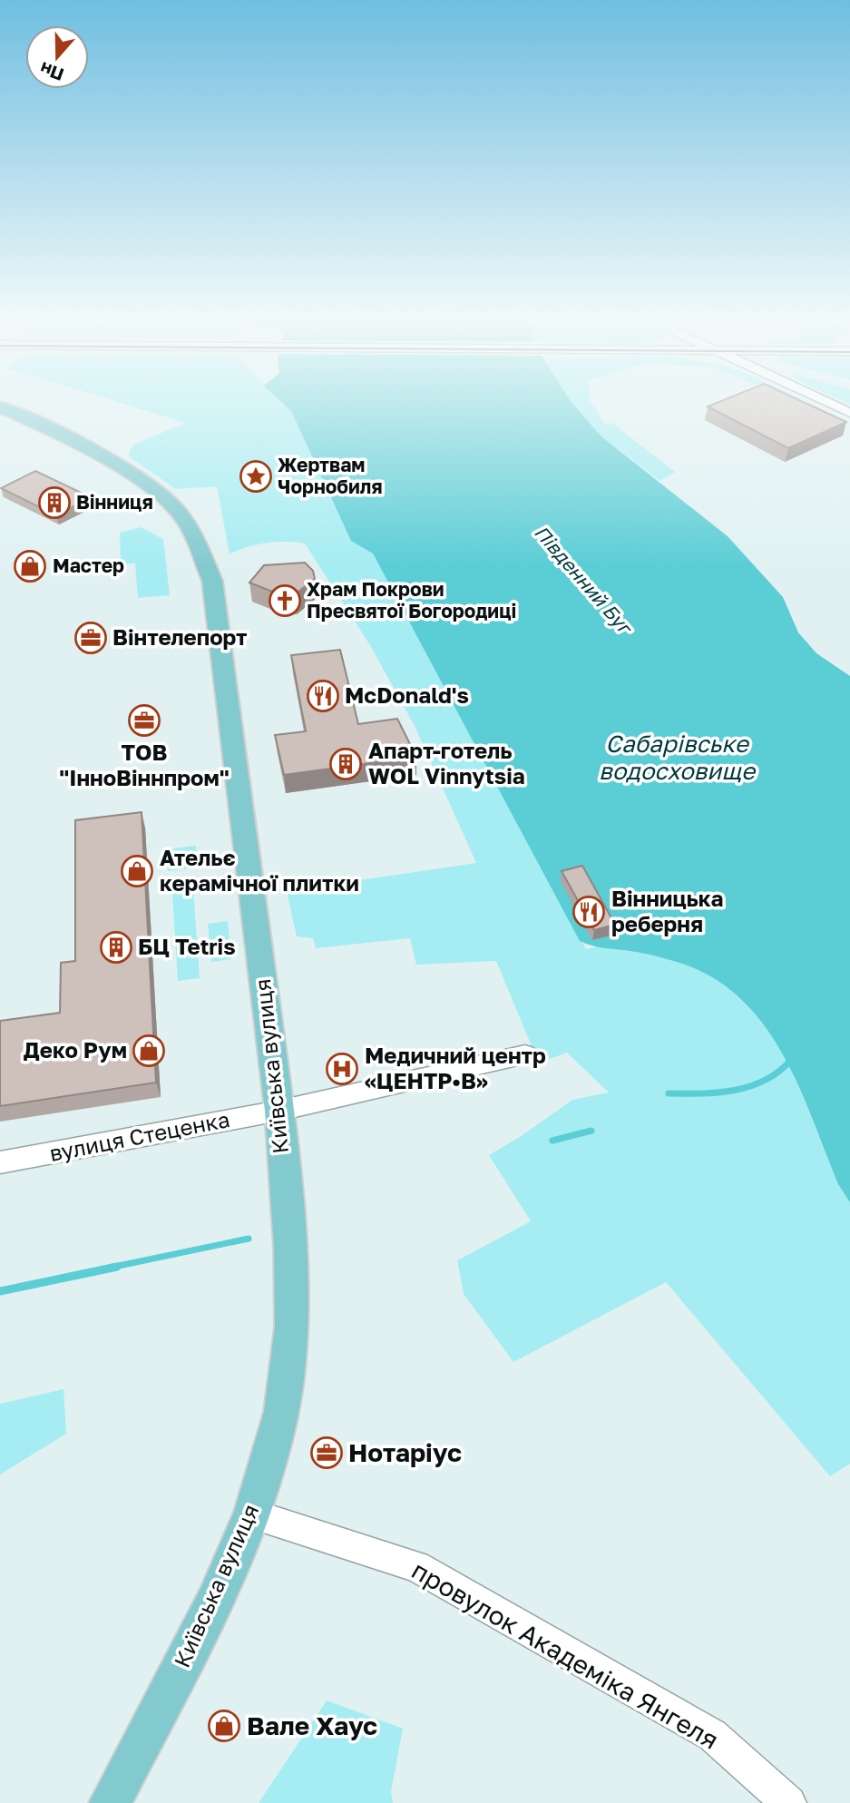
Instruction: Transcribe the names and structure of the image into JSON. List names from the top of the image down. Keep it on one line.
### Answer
{"streets":{"main road":["Київська вулиця"],"street":["вулиця Стеценка","провулок Академіка Янгеля"]},"crossings":[["Київська вулиця","вулиця Стеценка"],["Київська вулиця","провулок Академіка Янгеля"]],"water":["Південний Буг","Сабарівське водосховище"],"places":{"place":["Жертвам Чорнобиля"],"building":["Вінниця","Апарт-готель WOL Vinnytsia","БЦ Tetris"],"shop":["Мастер","Ательє керамічної плитки","Деко Рум","Вале Хаус"],"church":["Храм Покрови Пресвятої Богородиці"],"office":["Вінтелепорт","ТОВ \"ІнноВіннпром\"","Нотаріус"],"restaurant":["McDonald's","Вінницька реберня"],"hospital":["Медичний центр «ЦЕНТР•В»"]},"north":"bottom"}
